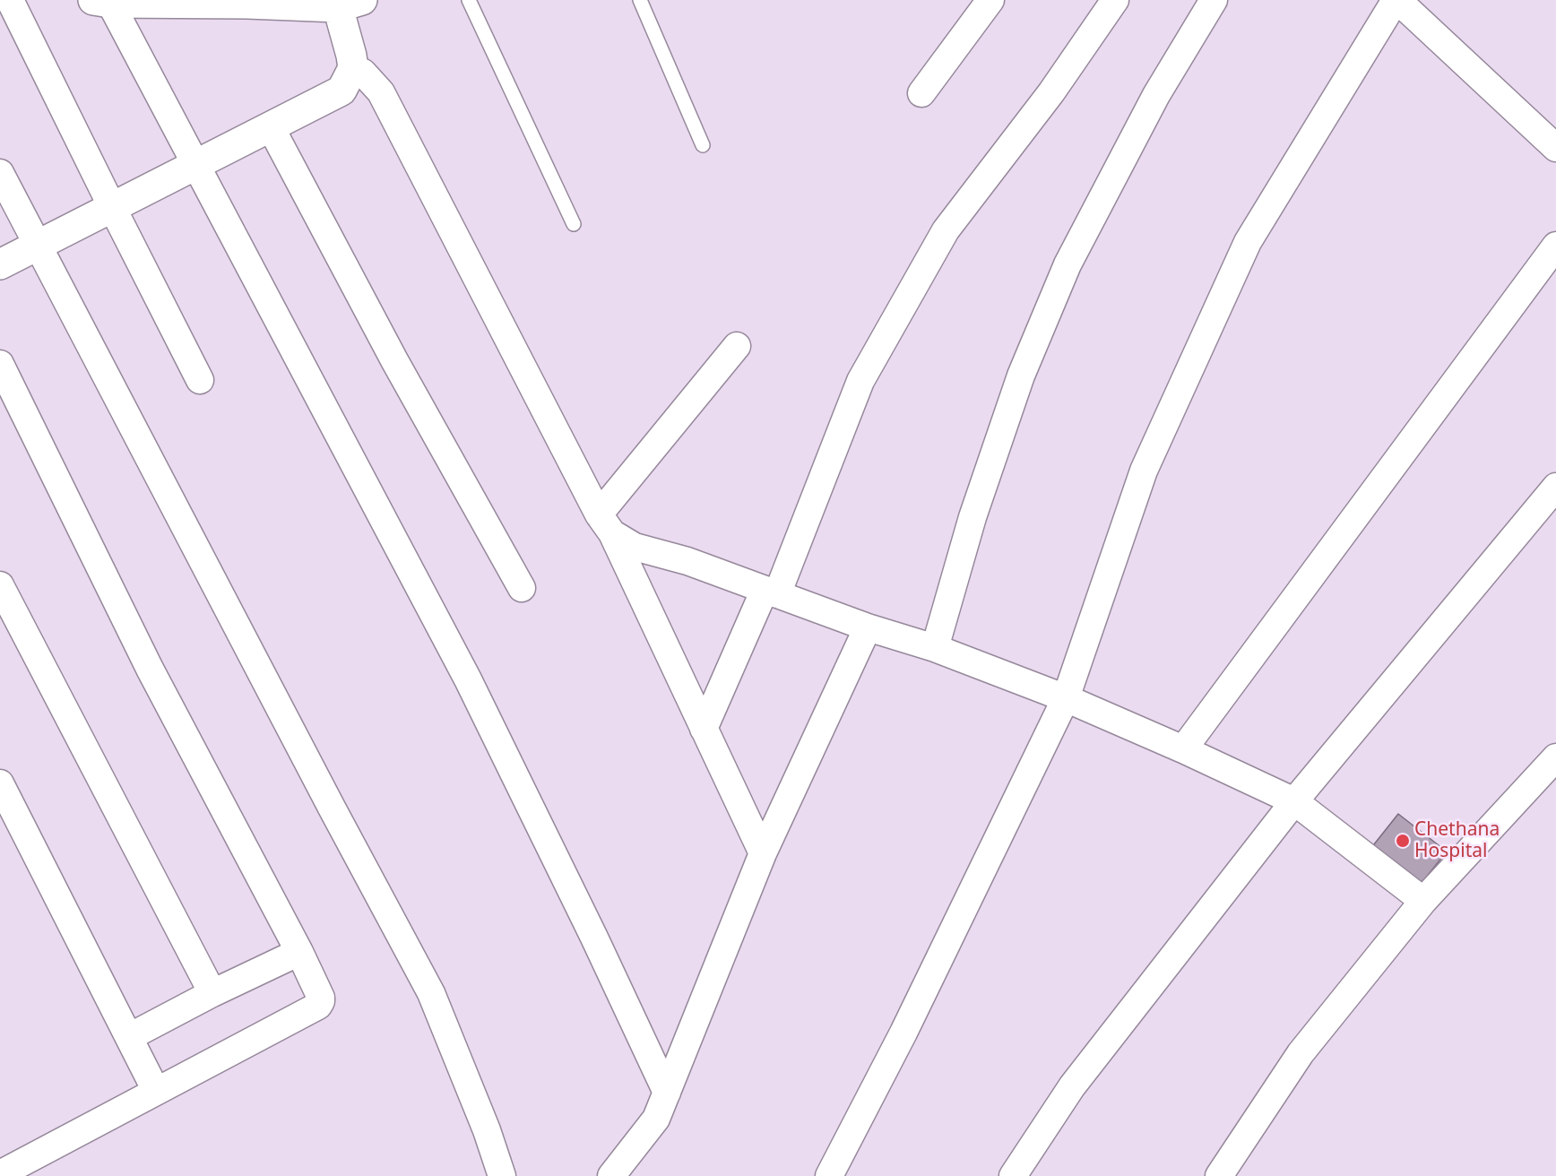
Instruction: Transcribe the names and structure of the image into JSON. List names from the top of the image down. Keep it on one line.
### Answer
{"places":["Chethana Hospital"]}
